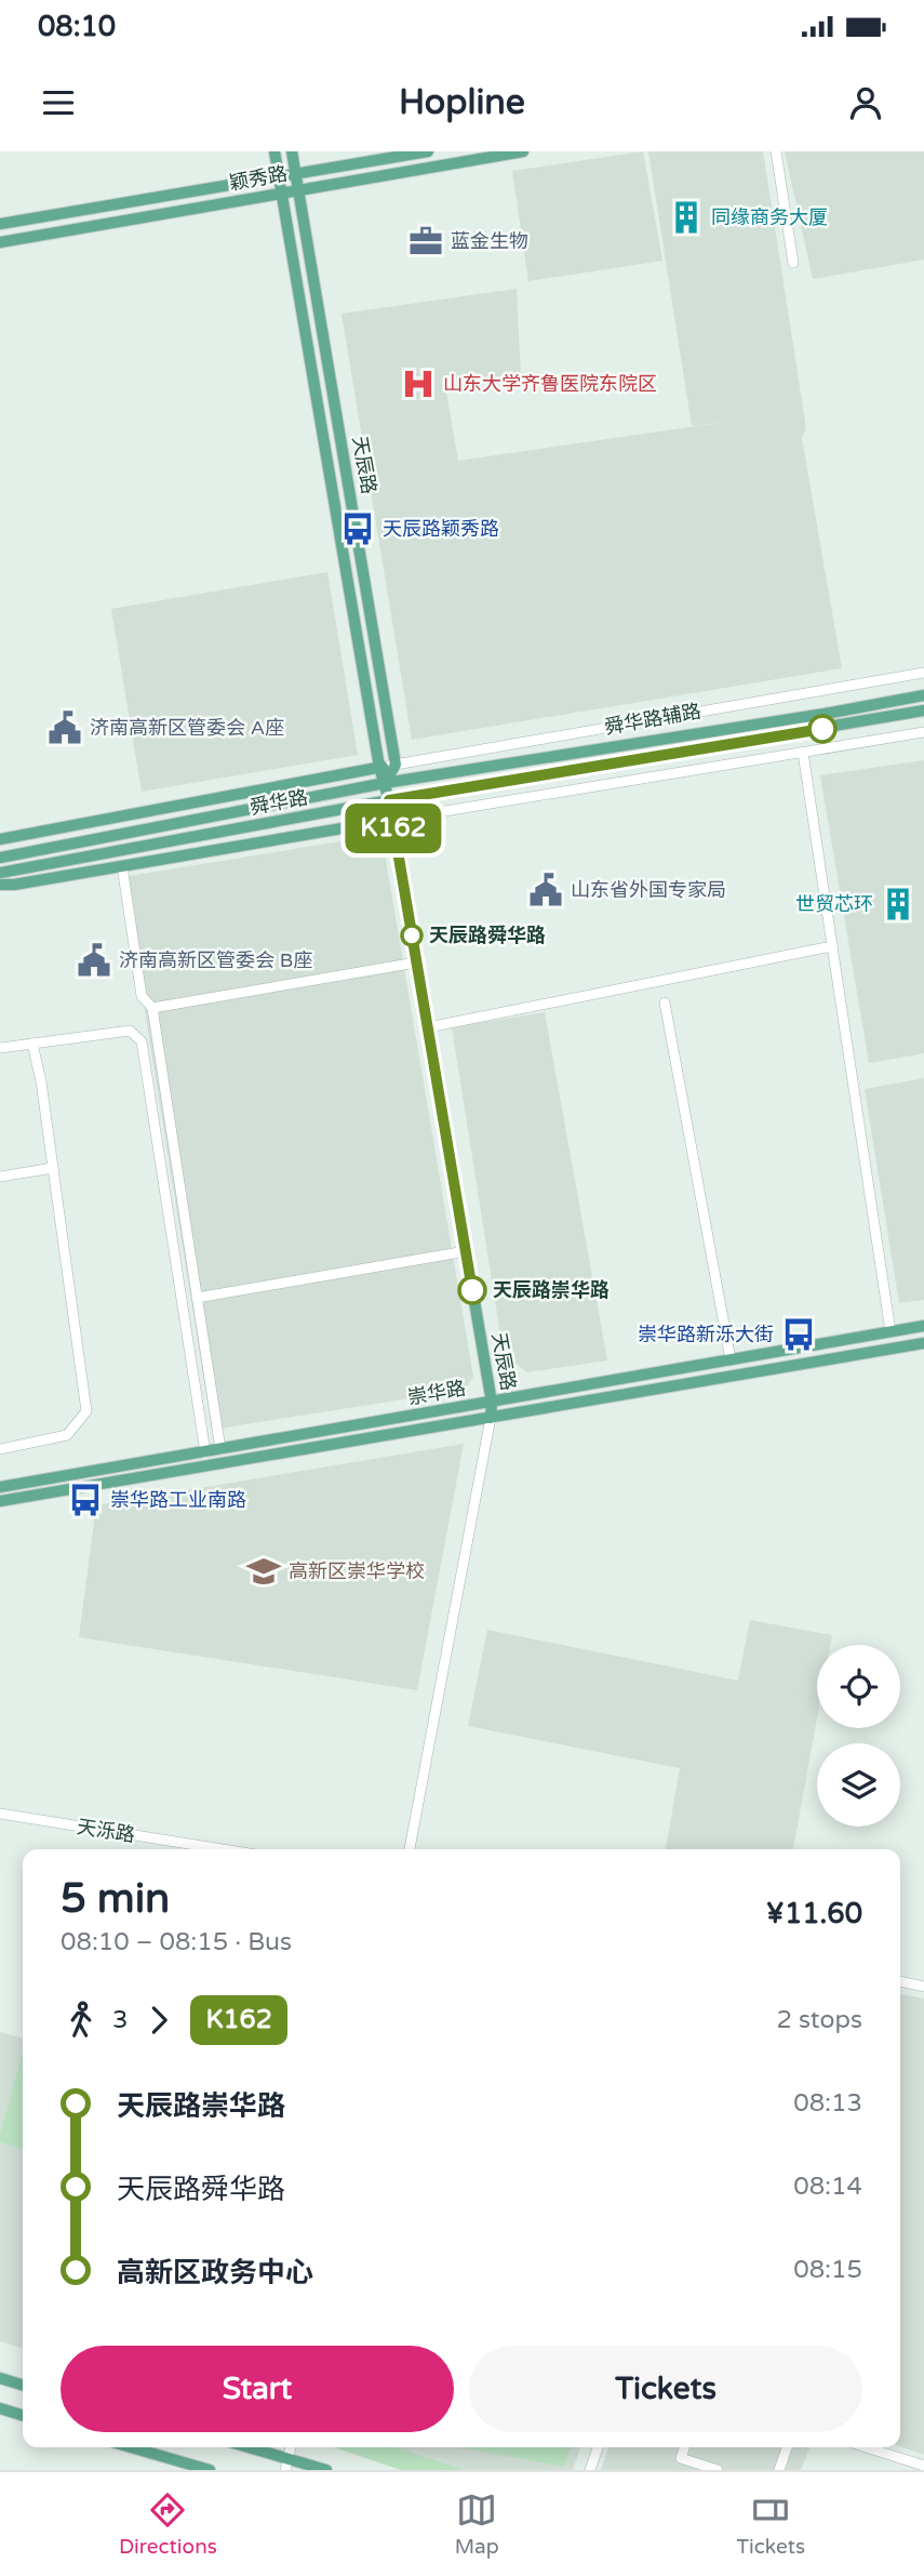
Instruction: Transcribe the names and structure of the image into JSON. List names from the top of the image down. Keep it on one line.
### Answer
{"streets":{"main road":["颖秀路","天辰路","舜华路","崇华路"],"street":["舜华路辅路","天泺路"]},"crossings":[["颖秀路","天辰路"],["天辰路","舜华路辅路"],["天辰路","舜华路"],["天辰路","崇华路"]],"places":{"building":["同缘商务大厦","世贸芯环"],"office":["蓝金生物"],"hospital":["山东大学齐鲁医院东院区"],"bus stop":["天辰路颖秀路","崇华路新泺大街","崇华路工业南路"],"public building":["济南高新区管委会 A座","山东省外国专家局","济南高新区管委会 B座"],"other":["天辰路舜华路","天辰路崇华路"],"school or university":["高新区崇华学校"]},"lines":["bus line K162"],"page":{"status":"08:10","header":"Hopline","on_map":"K162","heading":["5 min","08:10 – 08:15 · Bus","¥11.60"],"legs":["3","K162","2 stops"],"list":[{"name":"天辰路崇华路","value":"08:13"},{"name":"天辰路舜华路","value":"08:14"},{"name":"高新区政务中心","value":"08:15"}],"buttons":["Start","Tickets"],"tabs":["Directions","Map","Tickets"]}}
